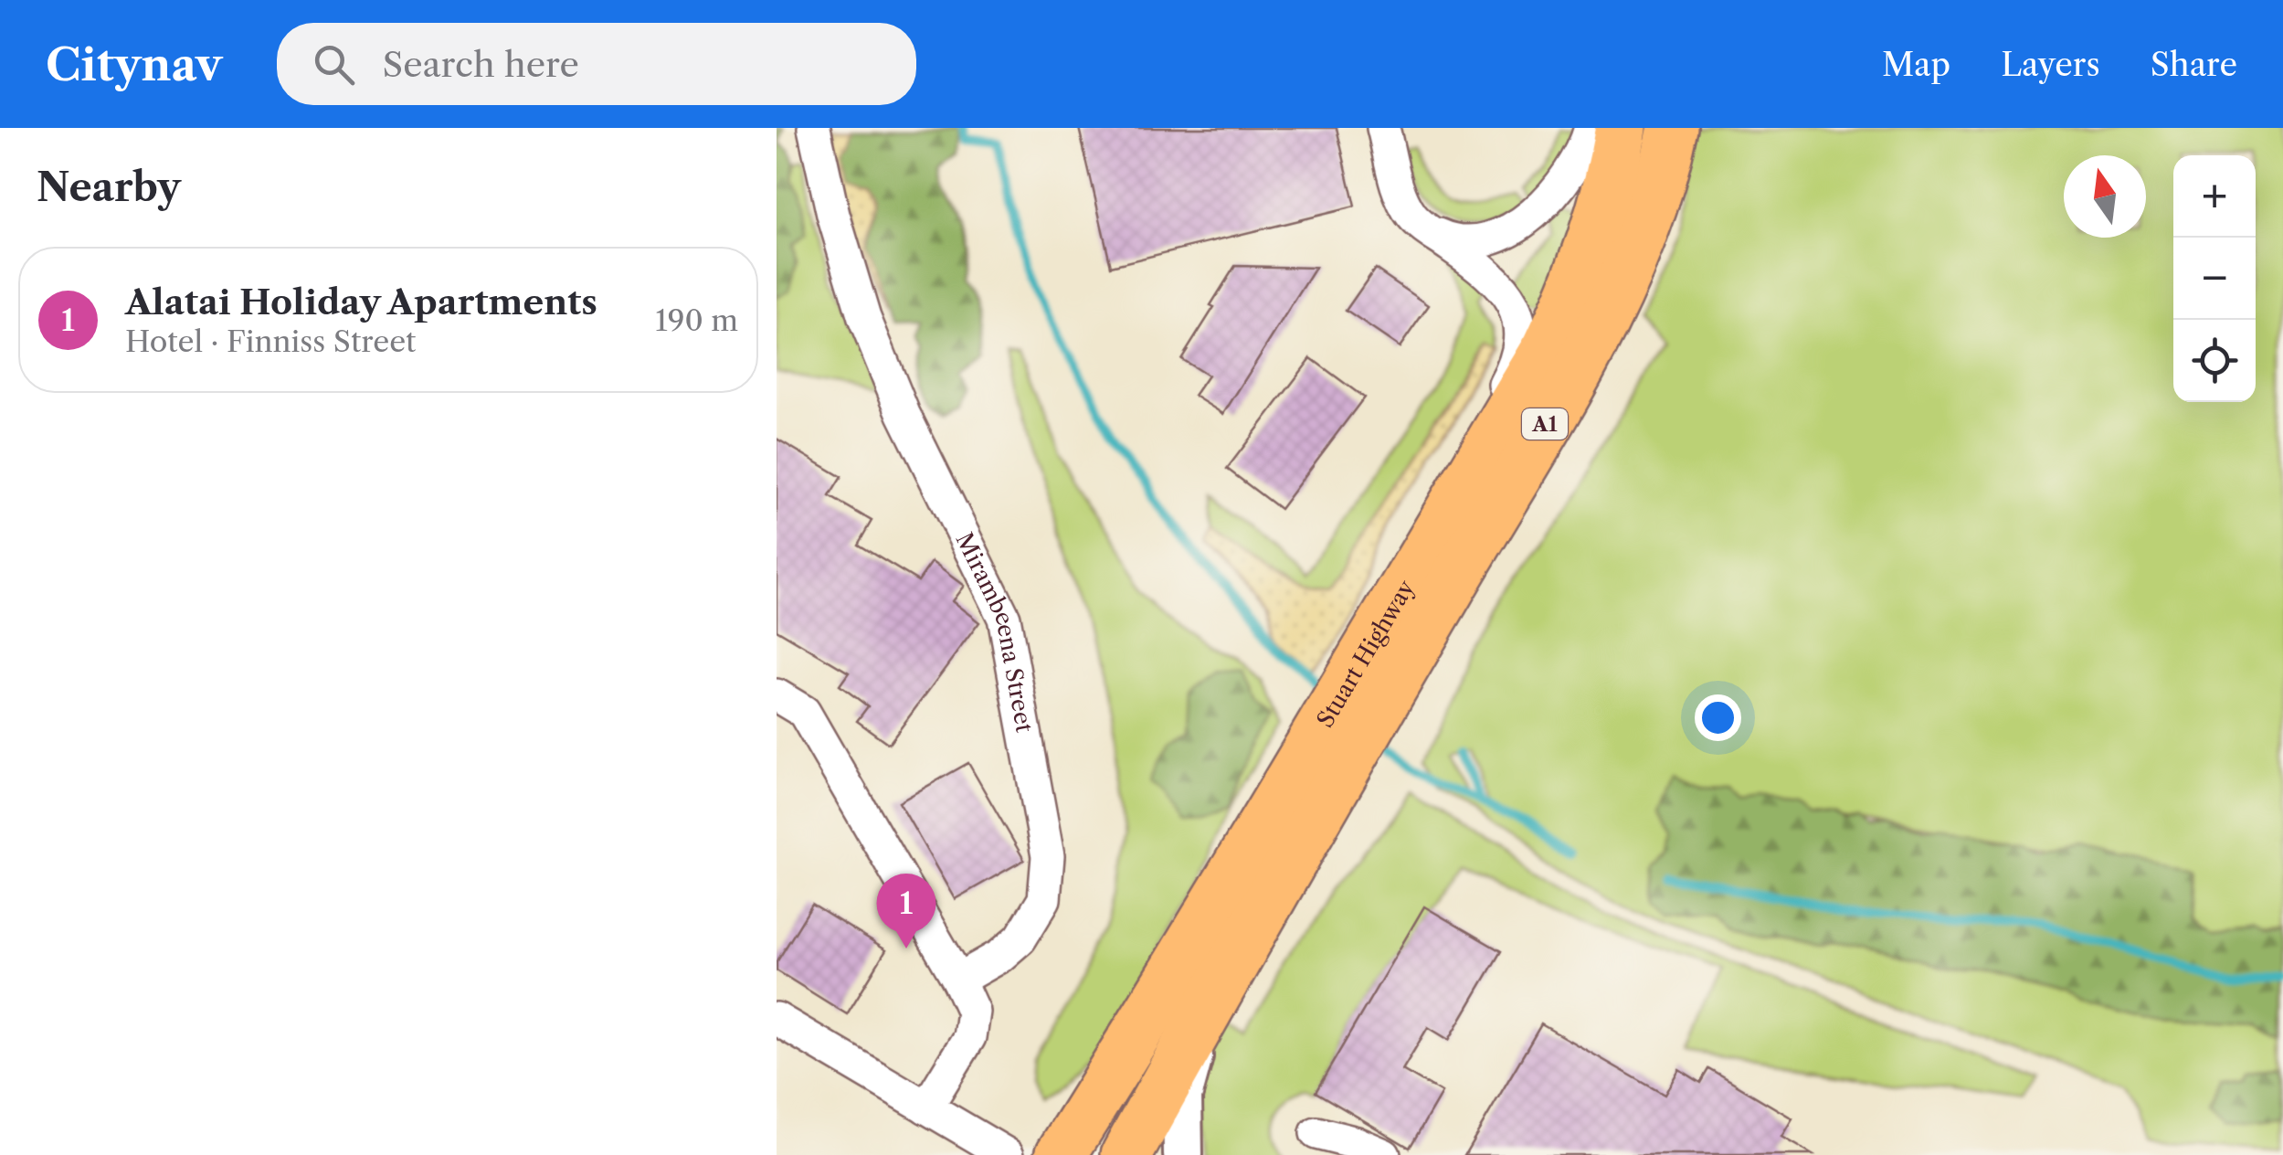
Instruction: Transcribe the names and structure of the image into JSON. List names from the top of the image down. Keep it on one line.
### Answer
{"streets":{"highway":["A1","Stuart Highway"],"street":["Mirambeena Street"]},"north":"top","page":{"header":"Citynav","search":"Search here","nav":["Map","Layers","Share"],"heading":"Nearby","map_buttons":["+","−"],"list":[{"mark":"1","name":"Alatai Holiday Apartments","note":"Hotel · Finniss Street","value":"190 m"}],"pins":"1"}}
